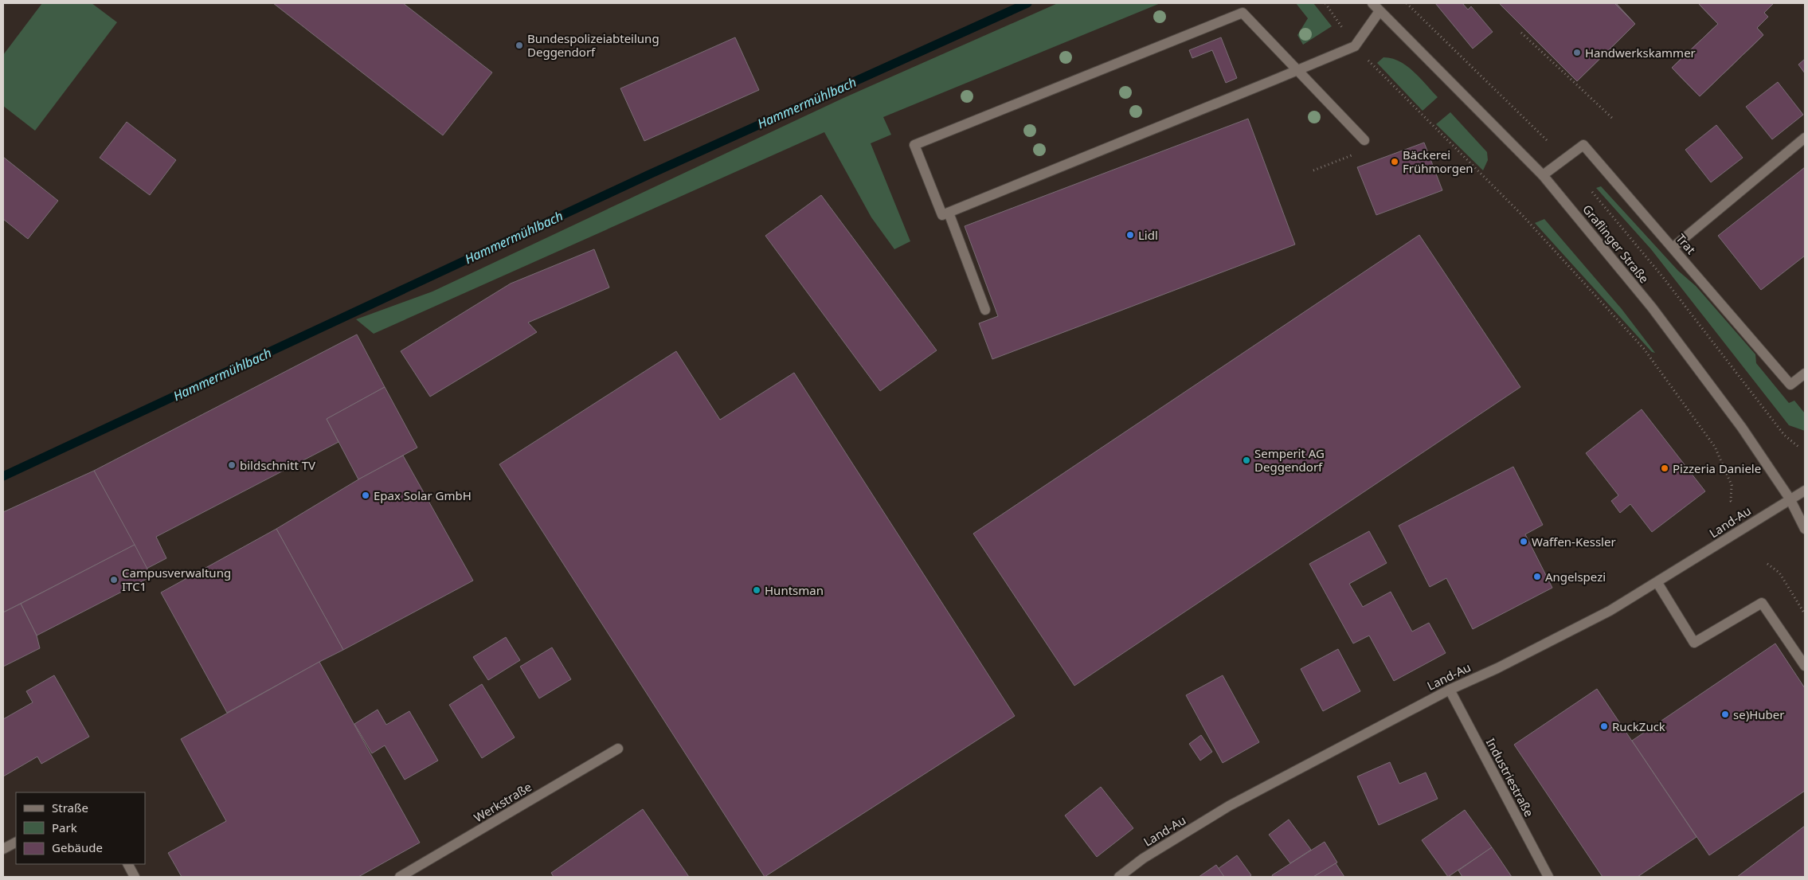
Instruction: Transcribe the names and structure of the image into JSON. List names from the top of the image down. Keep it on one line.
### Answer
{"streets":{"street":["Graflinger Straße","Trat","Land-Au","Industriestraße","Werkstraße"]},"crossings":[["Graflinger Straße","Trat"],["Graflinger Straße","Land-Au"],["Land-Au","Industriestraße"]],"water":["Hammermühlbach"],"places":["Bundespolizeiabteilung Deggendorf","Handwerkskammer","Bäckerei Frühmorgen","Lidl","Semperit AG Deggendorf","bildschnitt TV","Pizzeria Daniele","Epax Solar GmbH","Waffen-Kessler","Angelspezi","Campusverwaltung ITC1","Huntsman","se)Huber","RuckZuck"],"legend":["Straße","Park","Gebäude"]}
